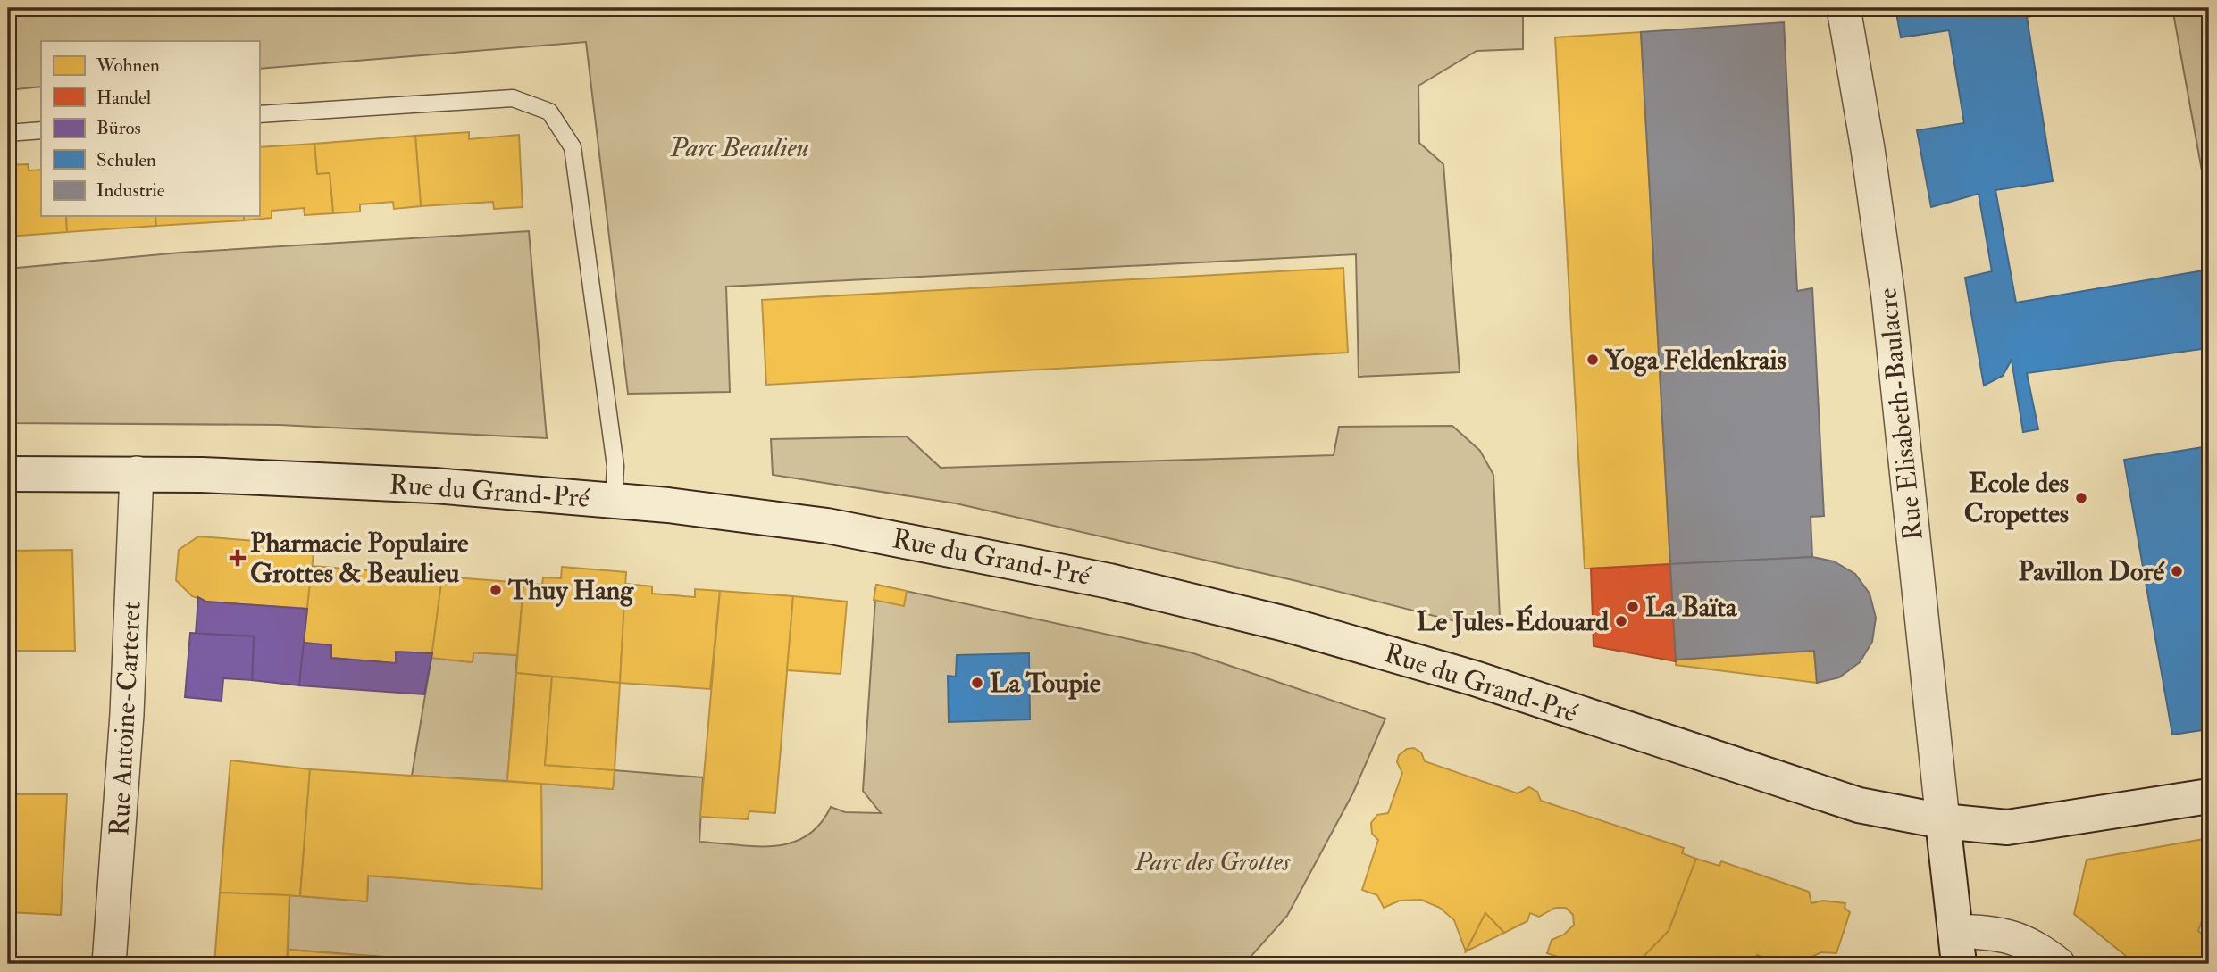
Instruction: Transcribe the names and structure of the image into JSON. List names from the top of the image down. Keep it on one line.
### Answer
{"streets":{"main road":["Rue du Grand-Pré"],"street":["Rue Elisabeth-Baulacre","Rue Antoine-Carteret"]},"crossings":[["Rue Elisabeth-Baulacre","Rue du Grand-Pré"],["Rue du Grand-Pré","Rue Antoine-Carteret"]],"parks":["Parc Beaulieu","Parc des Grottes"],"places":{"other":["Yoga Feldenkrais","Ecole des Cropettes","Pavillon Doré","Thuy Hang","La Baïta","Le Jules-Édouard","La Toupie"],"health":["Pharmacie Populaire Grottes & Beaulieu"]},"legend":["Wohnen","Handel","Büros","Schulen","Industrie"]}
